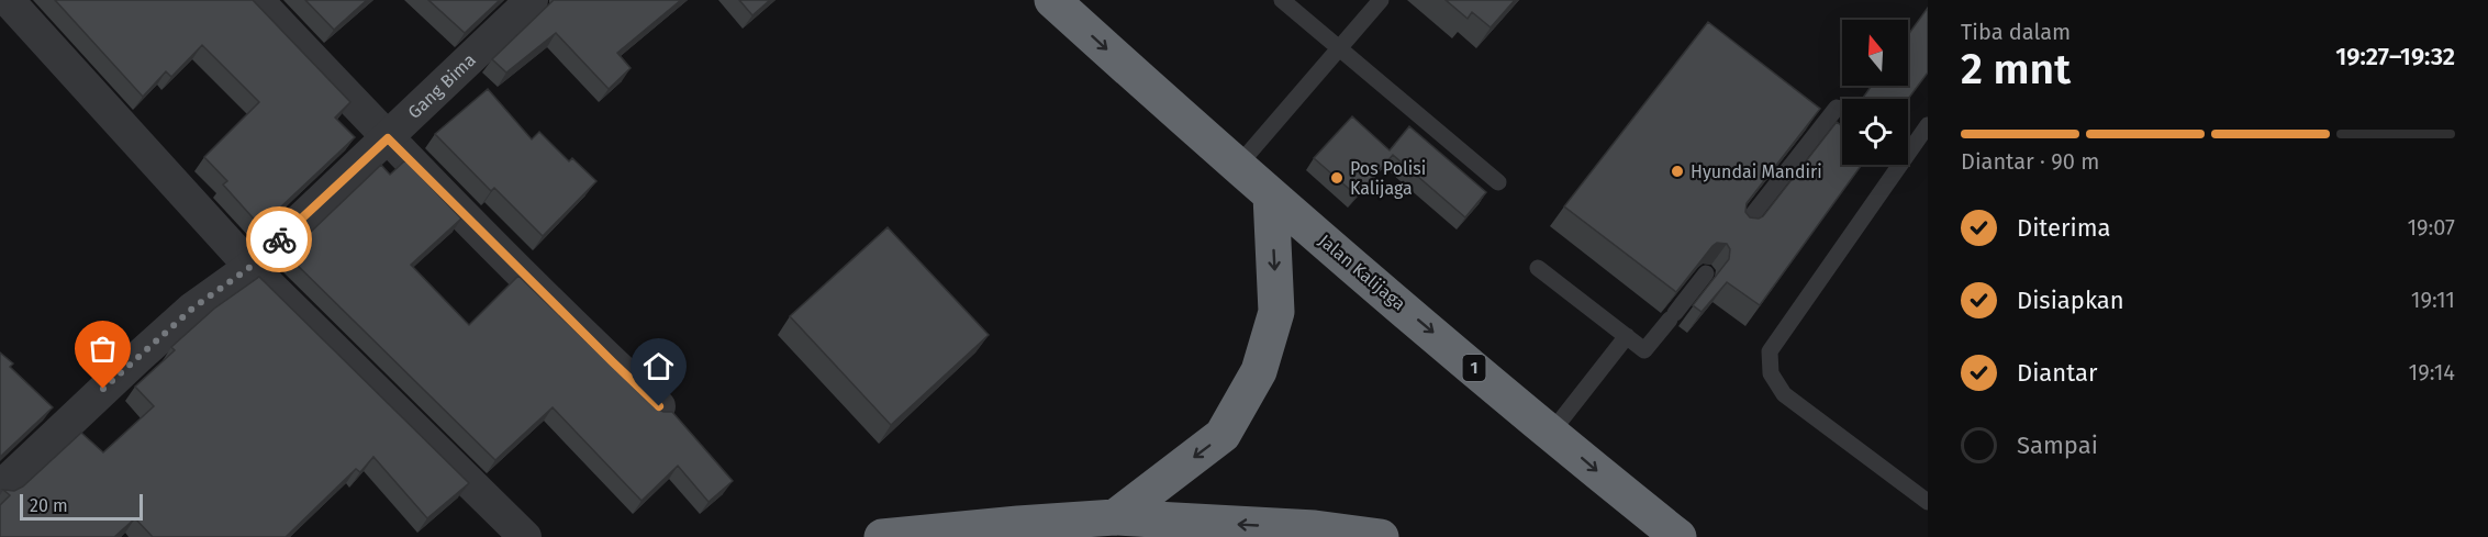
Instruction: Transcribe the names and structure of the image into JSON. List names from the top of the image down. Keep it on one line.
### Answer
{"streets":{"highway":["Jalan Kalijaga","1"],"street":["Gang Bima"]},"one_way":["Jalan Kalijaga"],"places":["Hyundai Mandiri","Pos Polisi Kalijaga"],"scale_bar":"20 m","north":"top","page":{"heading":["2 mnt","Tiba dalam","19:27–19:32"],"bar":"Diantar · 90 m","list":[["Diterima","19:07"],["Disiapkan","19:11"],["Diantar","19:14"],"Sampai"],"scale":"20 m"}}
